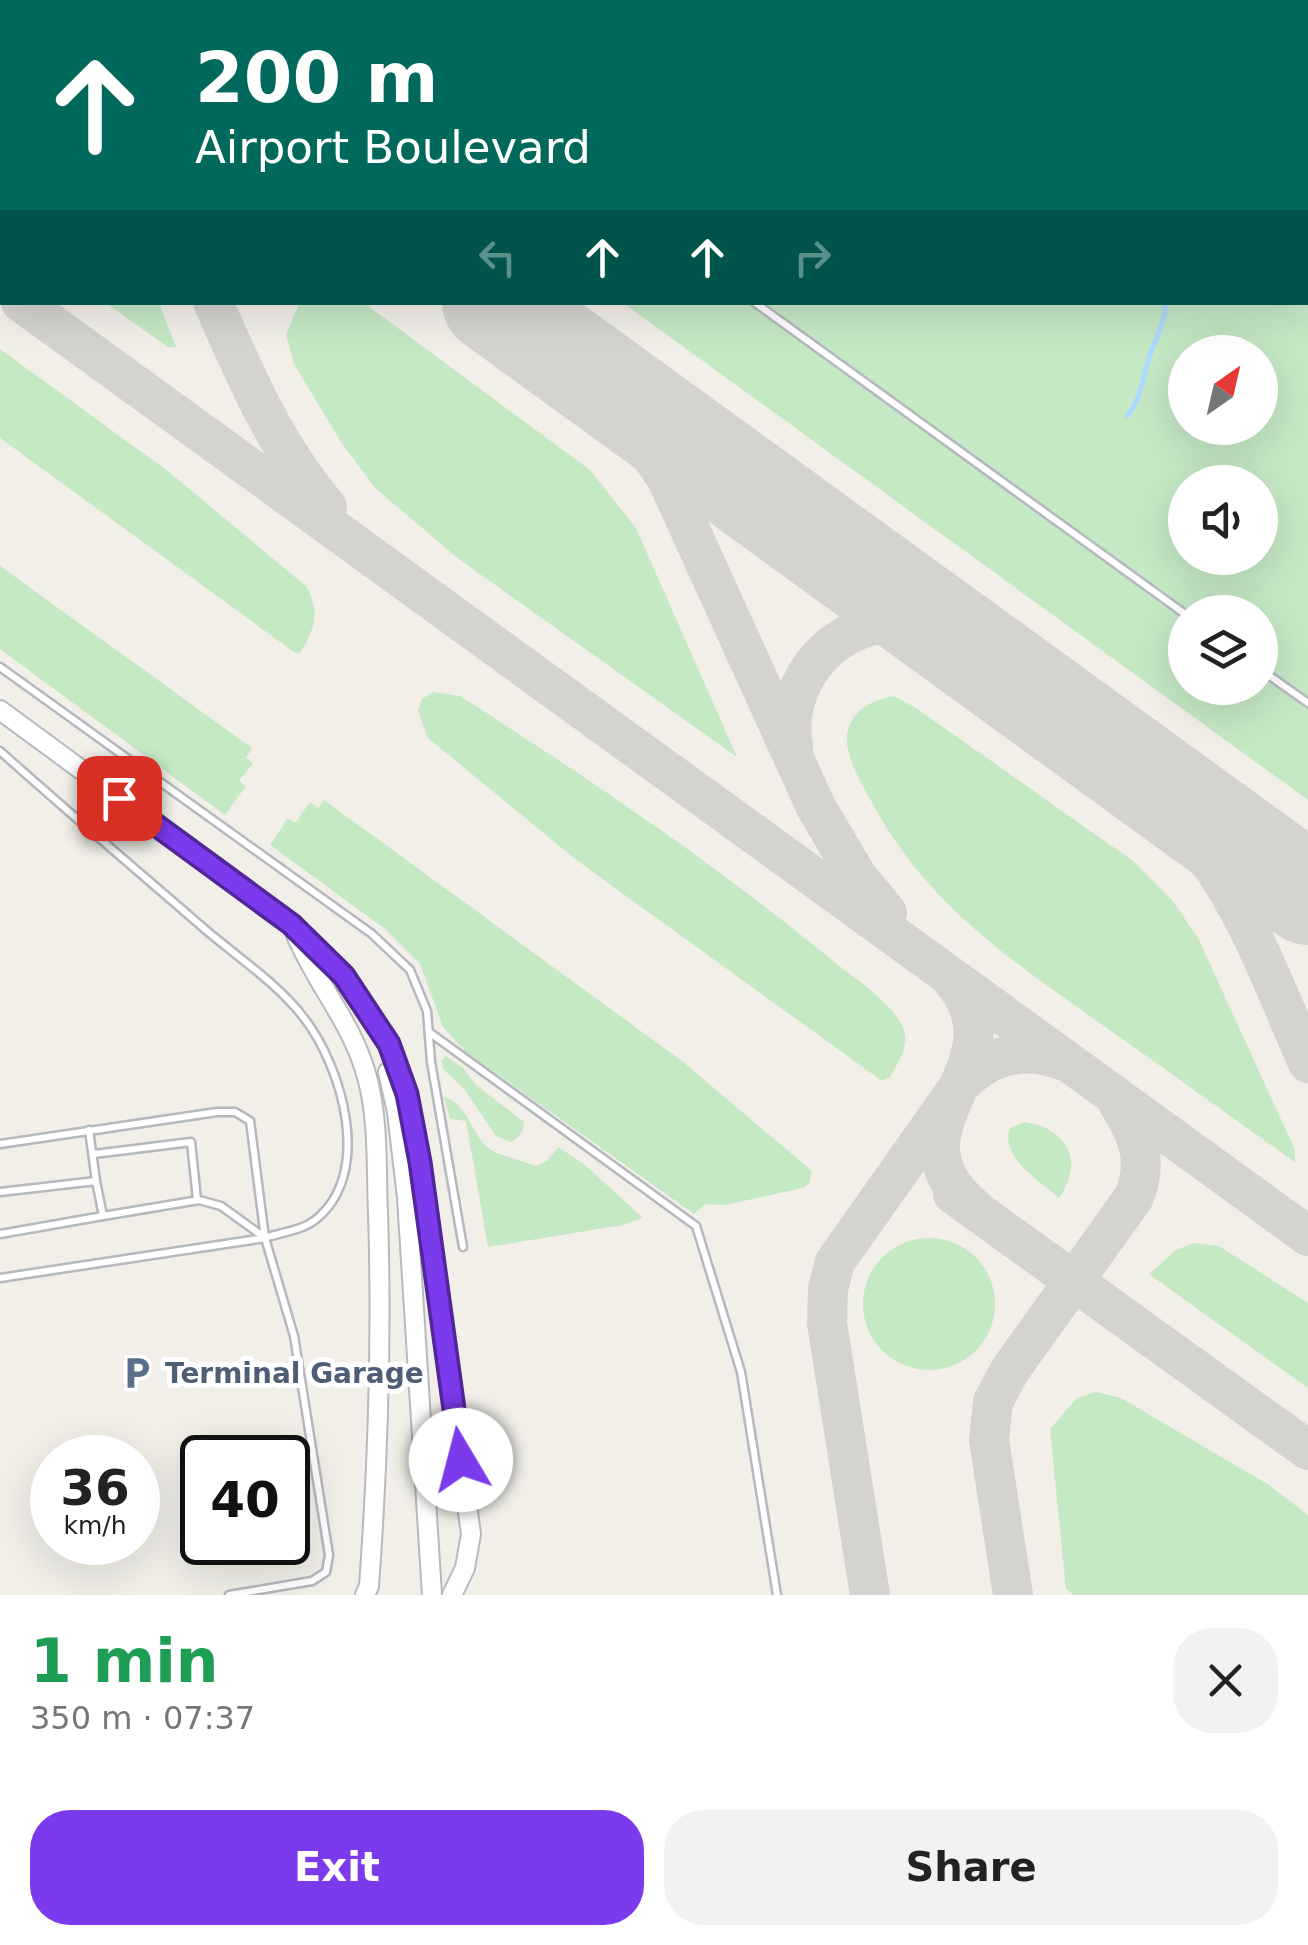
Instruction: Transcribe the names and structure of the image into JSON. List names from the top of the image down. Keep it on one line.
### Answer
{"places":{"parking":["Terminal Garage"]},"north":"top right","page":{"turn":["200 m","Airport Boulevard"],"speed":"36 km/h","limit":"40","heading":["1 min","350 m · 07:37"],"buttons":["Exit","Share"]}}
